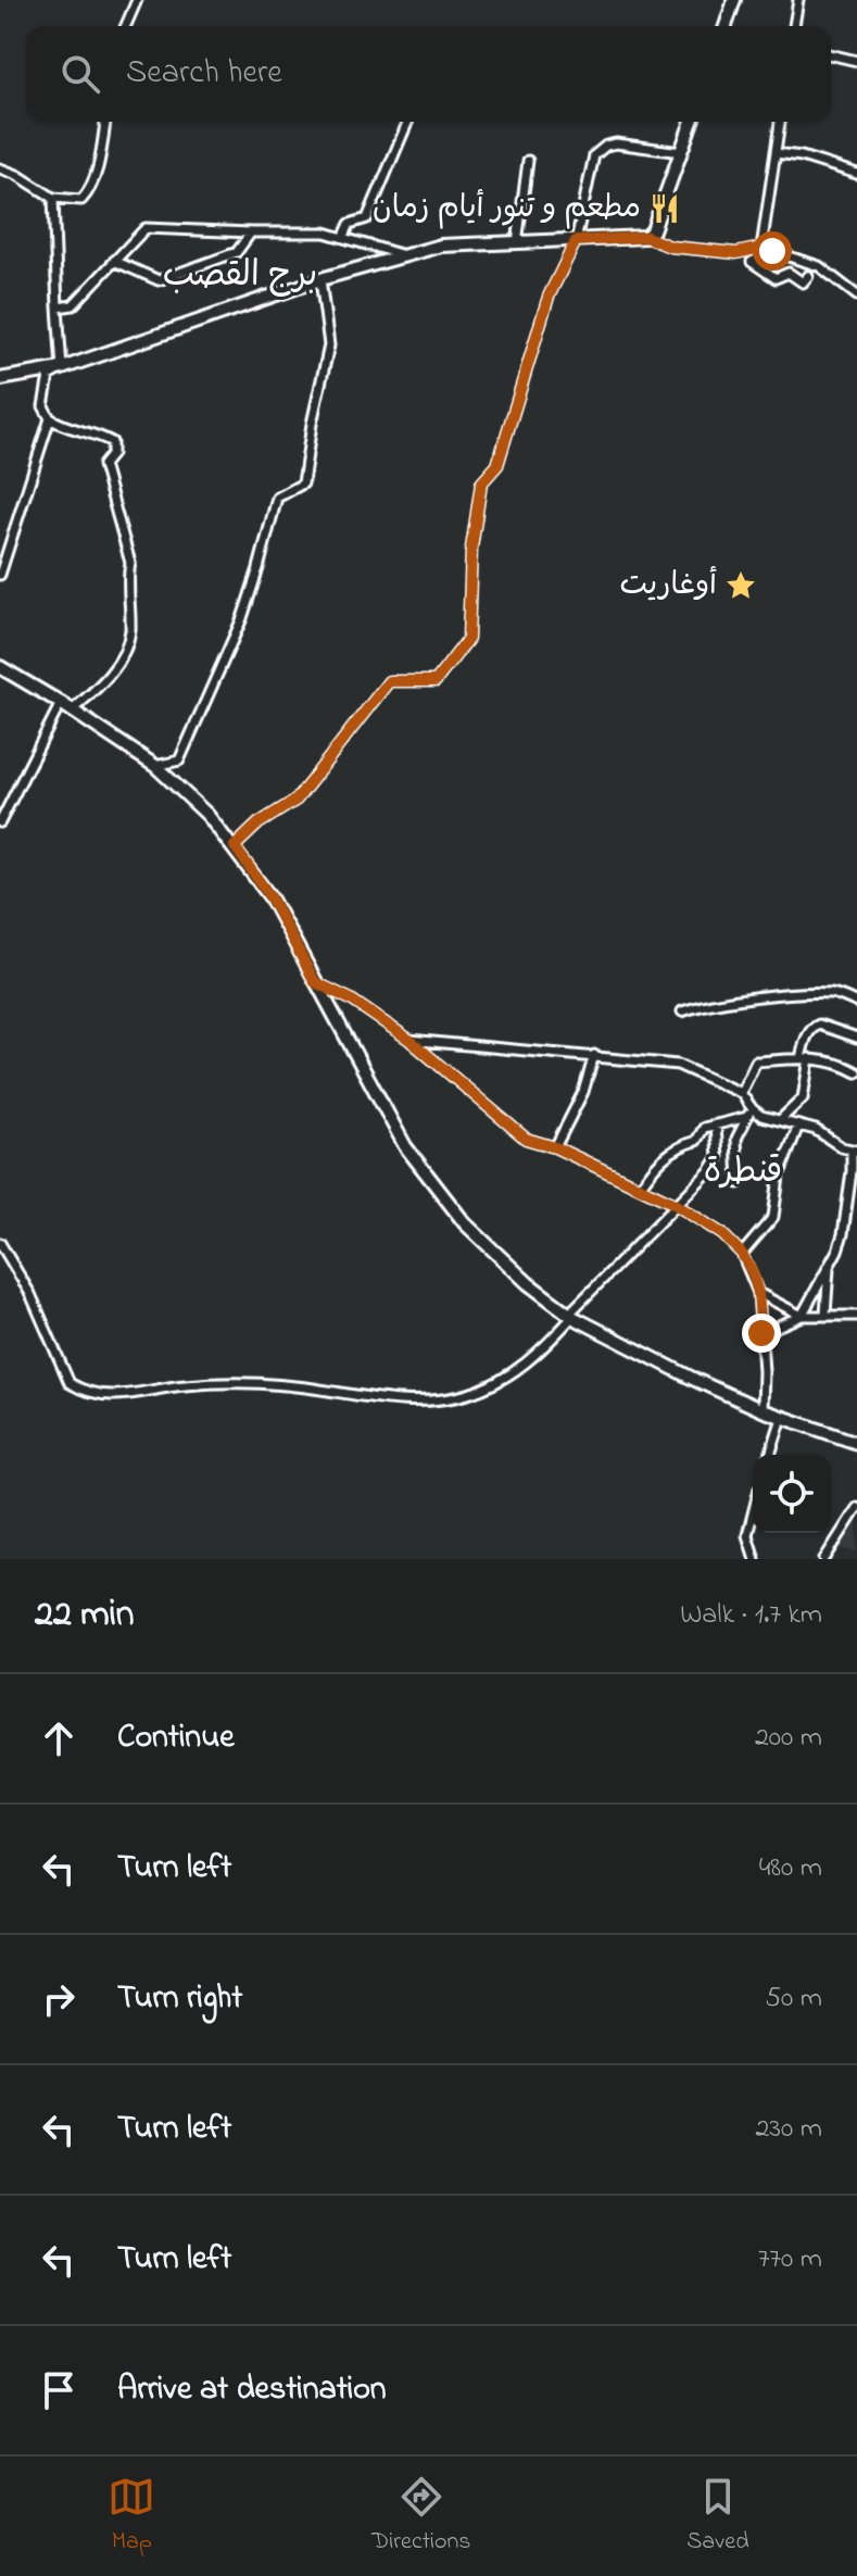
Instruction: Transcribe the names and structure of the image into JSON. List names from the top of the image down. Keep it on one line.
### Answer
{"districts":["برج القصب","قنطرة"],"places":{"restaurant":["مطعم و تنور أيام زمان"],"place":["أوغاريت"]},"page":{"search":"Search here","heading":["22 min","Walk · 1.7 km"],"list":[["Continue","200 m"],["Turn left","480 m"],["Turn right","50 m"],["Turn left","230 m"],["Turn left","770 m"],"Arrive at destination"],"nav":["Map","Directions","Saved"]}}
